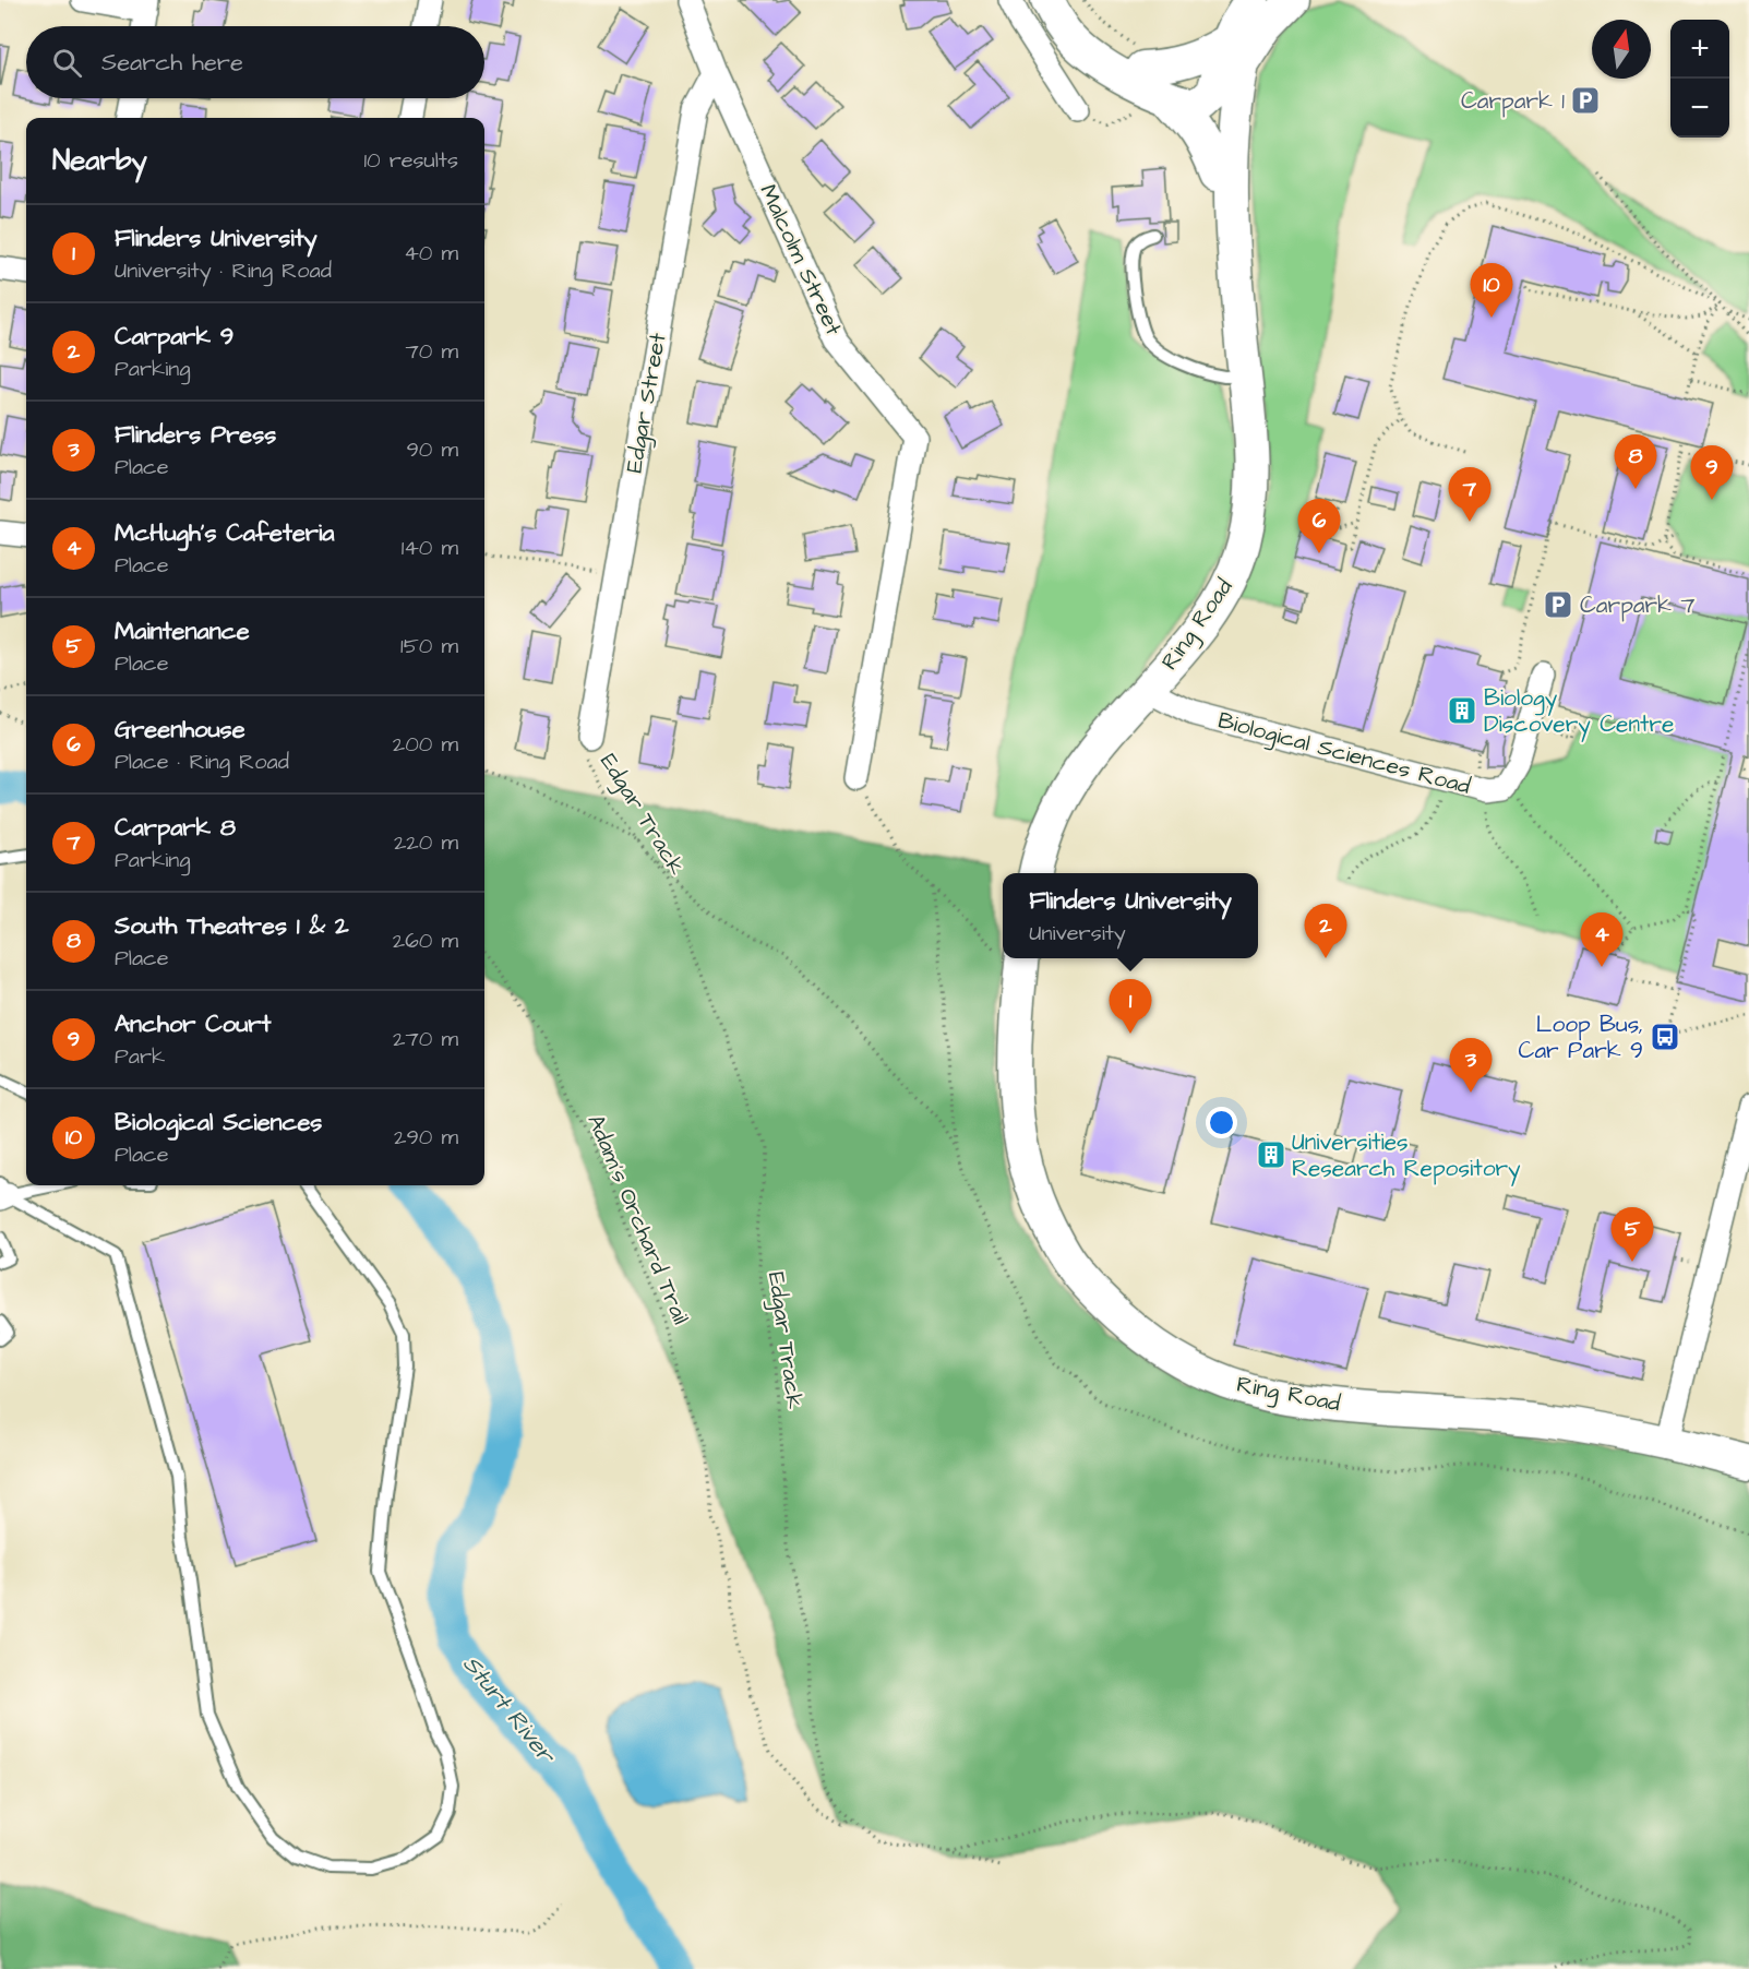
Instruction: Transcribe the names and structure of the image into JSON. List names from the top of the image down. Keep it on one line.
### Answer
{"streets":{"street":["Malcolm Street","Edgar Street","Ring Road","Biological Sciences Road"],"path":["Edgar Track","Adam's Orchard Trail"]},"crossings":[["Malcolm Street","Edgar Street"],["Edgar Street","Edgar Track"],["Ring Road","Biological Sciences Road"],["Edgar Track","Adam's Orchard Trail"]],"water":["Sturt River"],"places":{"parking":["Carpark 1","Carpark 7"],"building":["Biology Discovery Centre","Universities Research Repository"],"bus stop":["Loop Bus, Car Park 9"]},"north":"top","page":{"map_buttons":["+","−"],"search":"Search here","heading":["Nearby","10 results"],"list":[{"mark":"1","name":"Flinders University","note":"University · Ring Road","value":"40 m"},{"mark":"2","name":"Carpark 9","note":"Parking","value":"70 m"},{"mark":"3","name":"Flinders Press","note":"Place","value":"90 m"},{"mark":"4","name":"McHugh's Cafeteria","note":"Place","value":"140 m"},{"mark":"5","name":"Maintenance","note":"Place","value":"150 m"},{"mark":"6","name":"Greenhouse","note":"Place · Ring Road","value":"200 m"},{"mark":"7","name":"Carpark 8","note":"Parking","value":"220 m"},{"mark":"8","name":"South Theatres 1 & 2","note":"Place","value":"260 m"},{"mark":"9","name":"Anchor Court","note":"Park","value":"270 m"},{"mark":"10","name":"Biological Sciences","note":"Place","value":"290 m"}],"pins":["10","8","9","7","6","2","4","1","3","5"],"popup":["Flinders University","University"]}}
